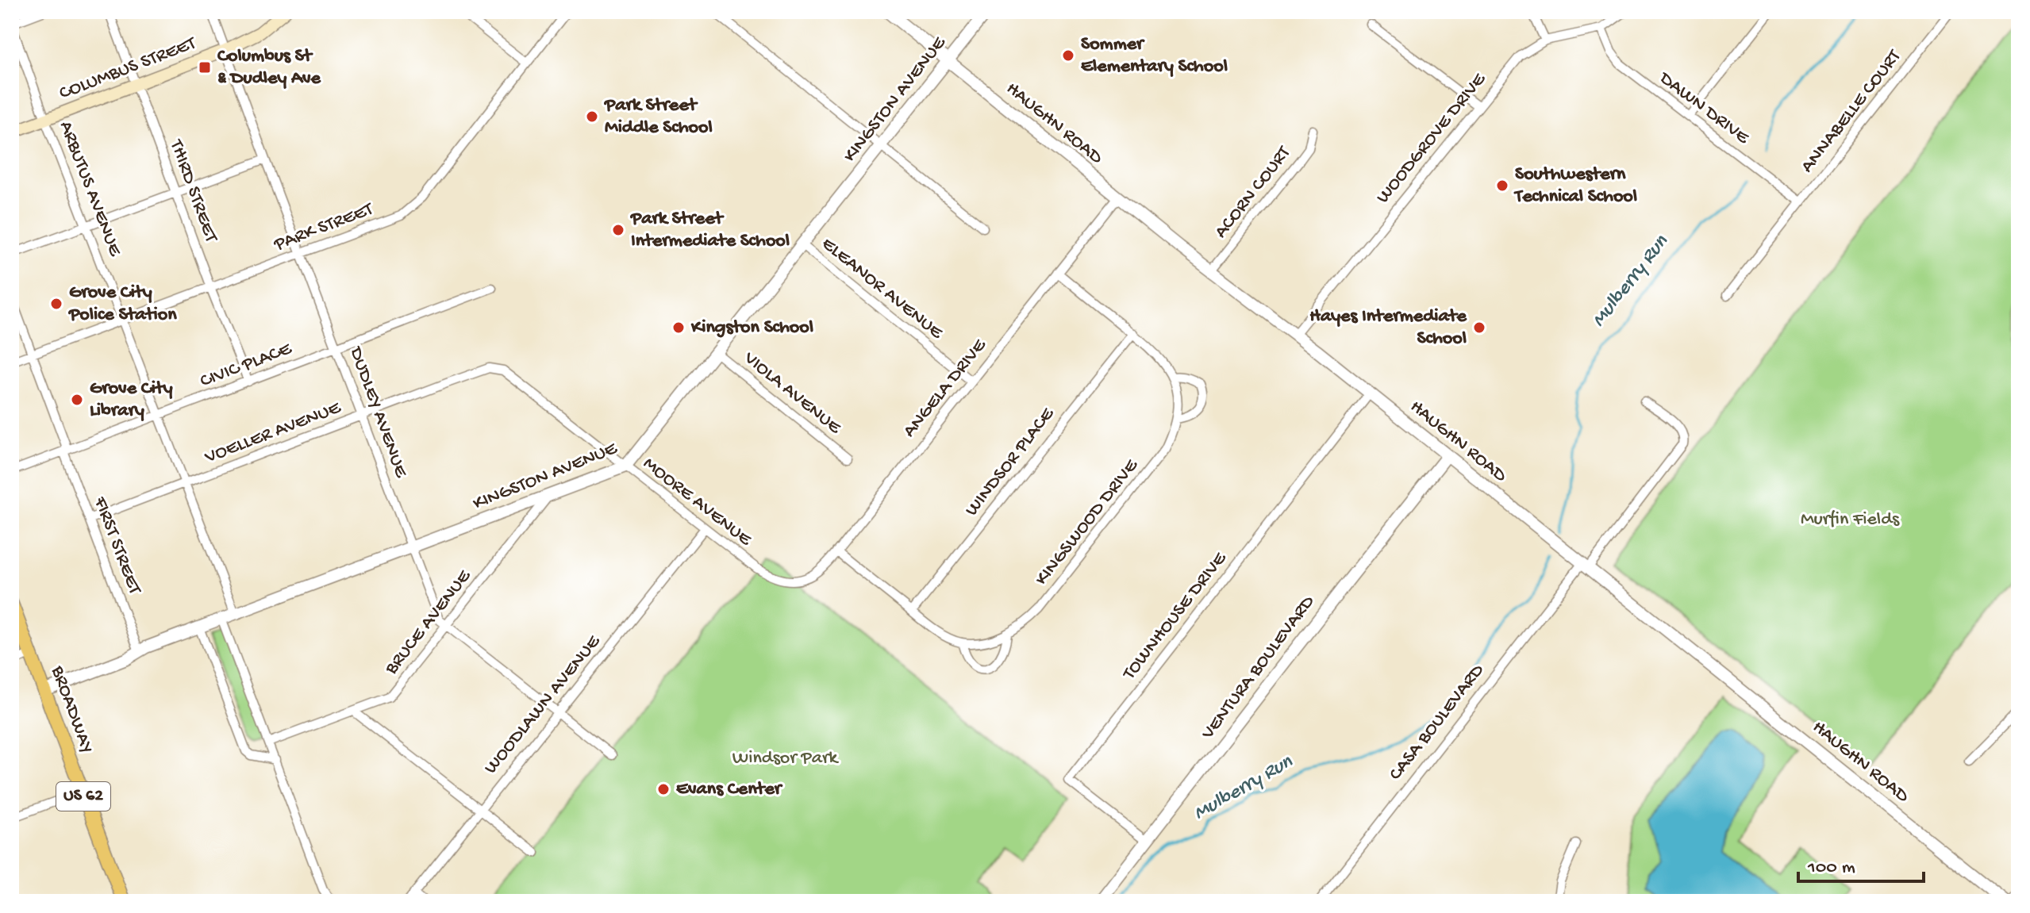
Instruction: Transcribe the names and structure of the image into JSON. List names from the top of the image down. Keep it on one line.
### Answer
{"streets":{"main road":["COLUMBUS STREET","BROADWAY","US 62"],"street":["KINGSTON AVENUE","DAWN DRIVE","ANNABELLE COURT","HAUGHN ROAD","WOODGROVE DRIVE","ARBUTUS AVENUE","THIRD STREET","ACORN COURT","PARK STREET","ELEANOR AVENUE","CIVIC PLACE","ANGELA DRIVE","VIOLA AVENUE","DUDLEY AVENUE","VOELLER AVENUE","WINDSOR PLACE","MOORE AVENUE","KINGSWOOD DRIVE","FIRST STREET","TOWNHOUSE DRIVE","BRUCE AVENUE","VENTURA BOULEVARD","WOODLAWN AVENUE","CASA BOULEVARD"]},"crossings":[["COLUMBUS STREET","ARBUTUS AVENUE"],["COLUMBUS STREET","THIRD STREET"],["COLUMBUS STREET","DUDLEY AVENUE"],["KINGSTON AVENUE","HAUGHN ROAD"],["KINGSTON AVENUE","ARBUTUS AVENUE"],["KINGSTON AVENUE","ELEANOR AVENUE"],["KINGSTON AVENUE","VIOLA AVENUE"],["KINGSTON AVENUE","DUDLEY AVENUE"],["KINGSTON AVENUE","MOORE AVENUE"],["KINGSTON AVENUE","FIRST STREET"],["KINGSTON AVENUE","BRUCE AVENUE"],["KINGSTON AVENUE","BROADWAY"],["DAWN DRIVE","ANNABELLE COURT"],["DAWN DRIVE","WOODGROVE DRIVE"],["HAUGHN ROAD","WOODGROVE DRIVE"],["HAUGHN ROAD","ACORN COURT"],["HAUGHN ROAD","ANGELA DRIVE"],["HAUGHN ROAD","TOWNHOUSE DRIVE"],["HAUGHN ROAD","VENTURA BOULEVARD"],["HAUGHN ROAD","CASA BOULEVARD"],["ARBUTUS AVENUE","PARK STREET"],["ARBUTUS AVENUE","CIVIC PLACE"],["ARBUTUS AVENUE","VOELLER AVENUE"],["THIRD STREET","PARK STREET"],["THIRD STREET","CIVIC PLACE"],["PARK STREET","DUDLEY AVENUE"],["PARK STREET","FIRST STREET"],["ELEANOR AVENUE","ANGELA DRIVE"],["CIVIC PLACE","DUDLEY AVENUE"],["CIVIC PLACE","FIRST STREET"],["ANGELA DRIVE","MOORE AVENUE"],["ANGELA DRIVE","KINGSWOOD DRIVE"],["DUDLEY AVENUE","VOELLER AVENUE"],["DUDLEY AVENUE","BRUCE AVENUE"],["DUDLEY AVENUE","WOODLAWN AVENUE"],["VOELLER AVENUE","MOORE AVENUE"],["VOELLER AVENUE","FIRST STREET"],["WINDSOR PLACE","KINGSWOOD DRIVE"],["MOORE AVENUE","WOODLAWN AVENUE"],["TOWNHOUSE DRIVE","VENTURA BOULEVARD"]],"water":["Mulberry Run"],"parks":["Murfin Fields","Windsor Park"],"places":{"other":["Sommer Elementary School","Park Street Middle School","Southwestern Technical School","Park Street Intermediate School","Grove City Police Station","Kingston School","Hayes Intermediate School","Grove City Library","Evans Center"],"transit":["Columbus St & Dudley Ave"]},"scale_bar":"100 m"}
